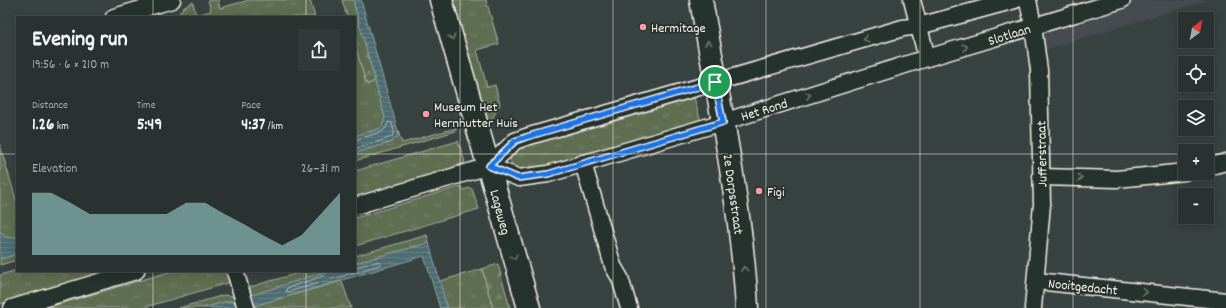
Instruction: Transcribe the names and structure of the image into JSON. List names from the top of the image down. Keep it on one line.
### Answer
{"streets":{"main road":["2e Dorpsstraat","Lageweg"],"street":["Slotlaan","Het Rond","Jufferstraat","Nooitgedacht"]},"crossings":[["Slotlaan","Het Rond"],["Slotlaan","Jufferstraat"],["Het Rond","2e Dorpsstraat"],["Het Rond","Lageweg"],["Jufferstraat","Nooitgedacht"]],"one_way":["2e Dorpsstraat","Lageweg"],"places":["Hermitage","Museum Het Hernhutter Huis","Figi"],"north":"top right","page":{"map_buttons":["+","−"],"heading":["Evening run","19:56 · 6 × 210 m"],"stats":[["Distance","1.26 km"],["Time","5:49"],["Pace","4:37 /km"]],"chart":["Elevation","26–31 m"]}}
